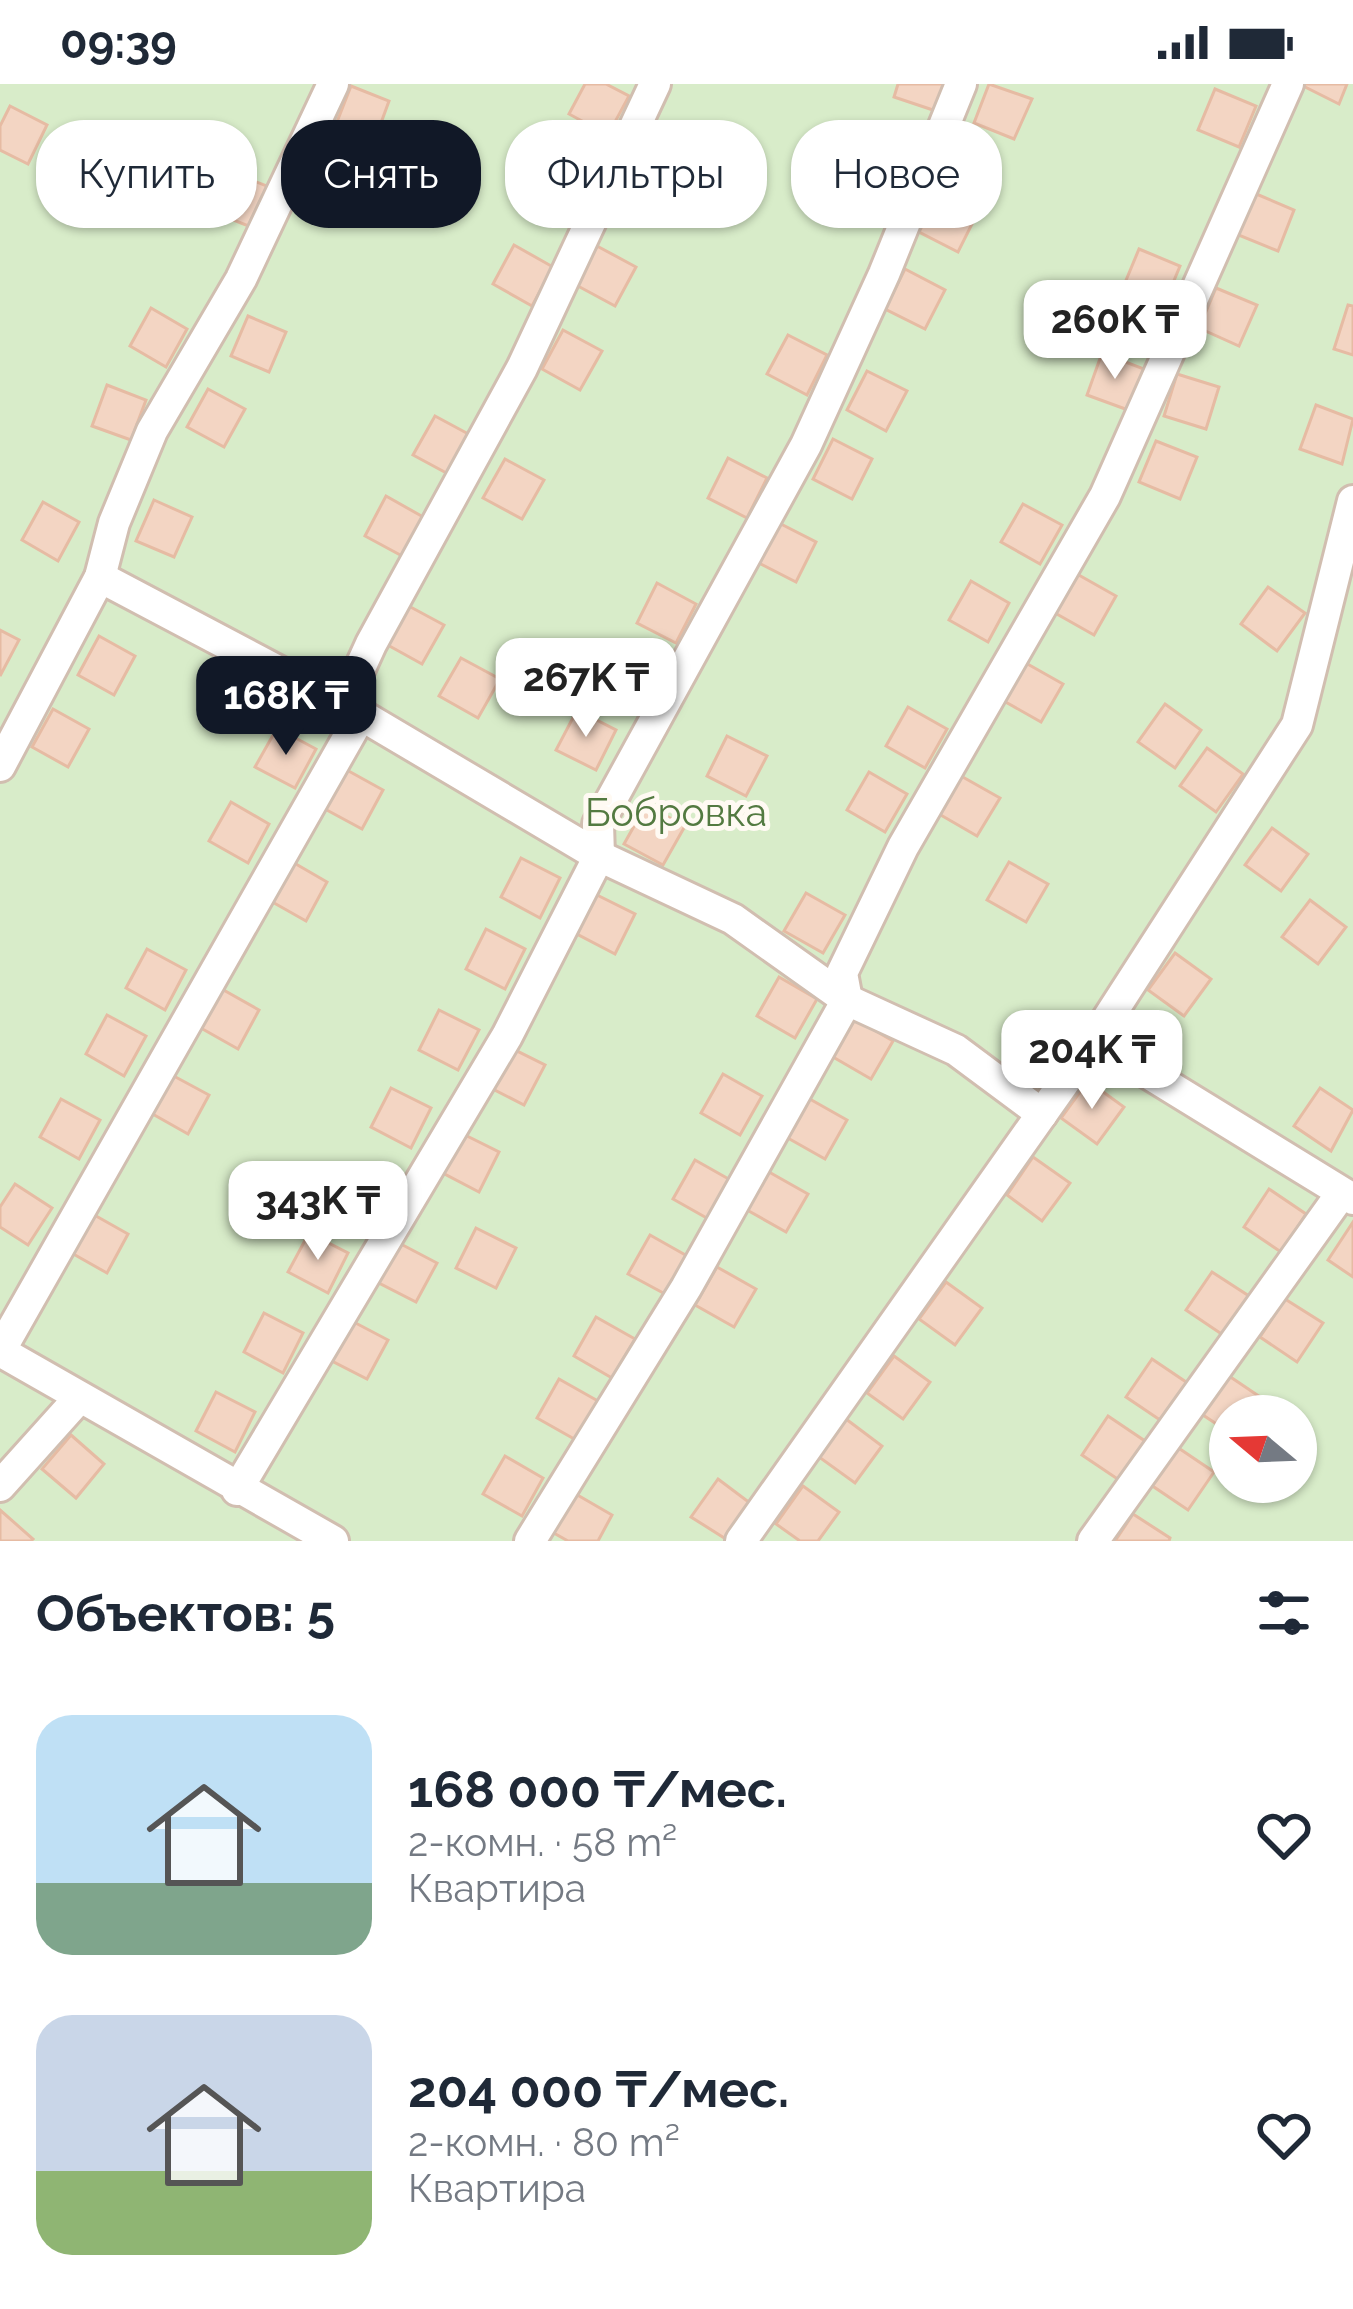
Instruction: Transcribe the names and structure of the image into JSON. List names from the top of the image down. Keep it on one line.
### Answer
{"parks":["Бобровка"],"north":"left","page":{"status":"09:39","chip":["Купить","Снять","Фильтры","Новое"],"price":["260K ₸","267K ₸","168K ₸","204K ₸","343K ₸"],"heading":"Объектов: 5","list":[{"name":"168 000 ₸/мес.","note":"2-комн. · 58 m² · Квартира"},{"name":"204 000 ₸/мес.","note":"2-комн. · 80 m² · Квартира"}]}}
